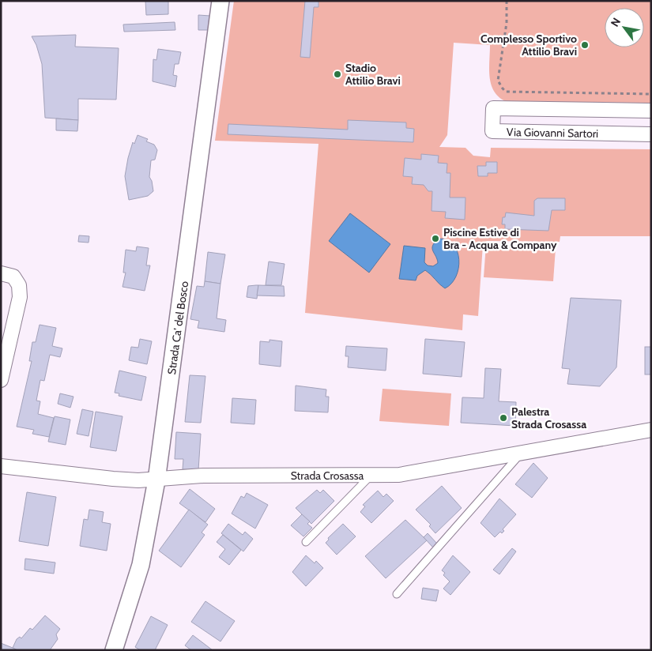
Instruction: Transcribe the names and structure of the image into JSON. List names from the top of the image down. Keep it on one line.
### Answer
{"streets":{"street":["Via Giovanni Sartori","Strada Ca' del Bosco","Strada Crosassa"]},"crossings":[["Strada Ca' del Bosco","Strada Crosassa"]],"places":["Complesso Sportivo Attilio Bravi","Stadio Attilio Bravi","Piscine Estive di Bra - Acqua & Company","Palestra Strada Crosassa"],"north":"top left"}
